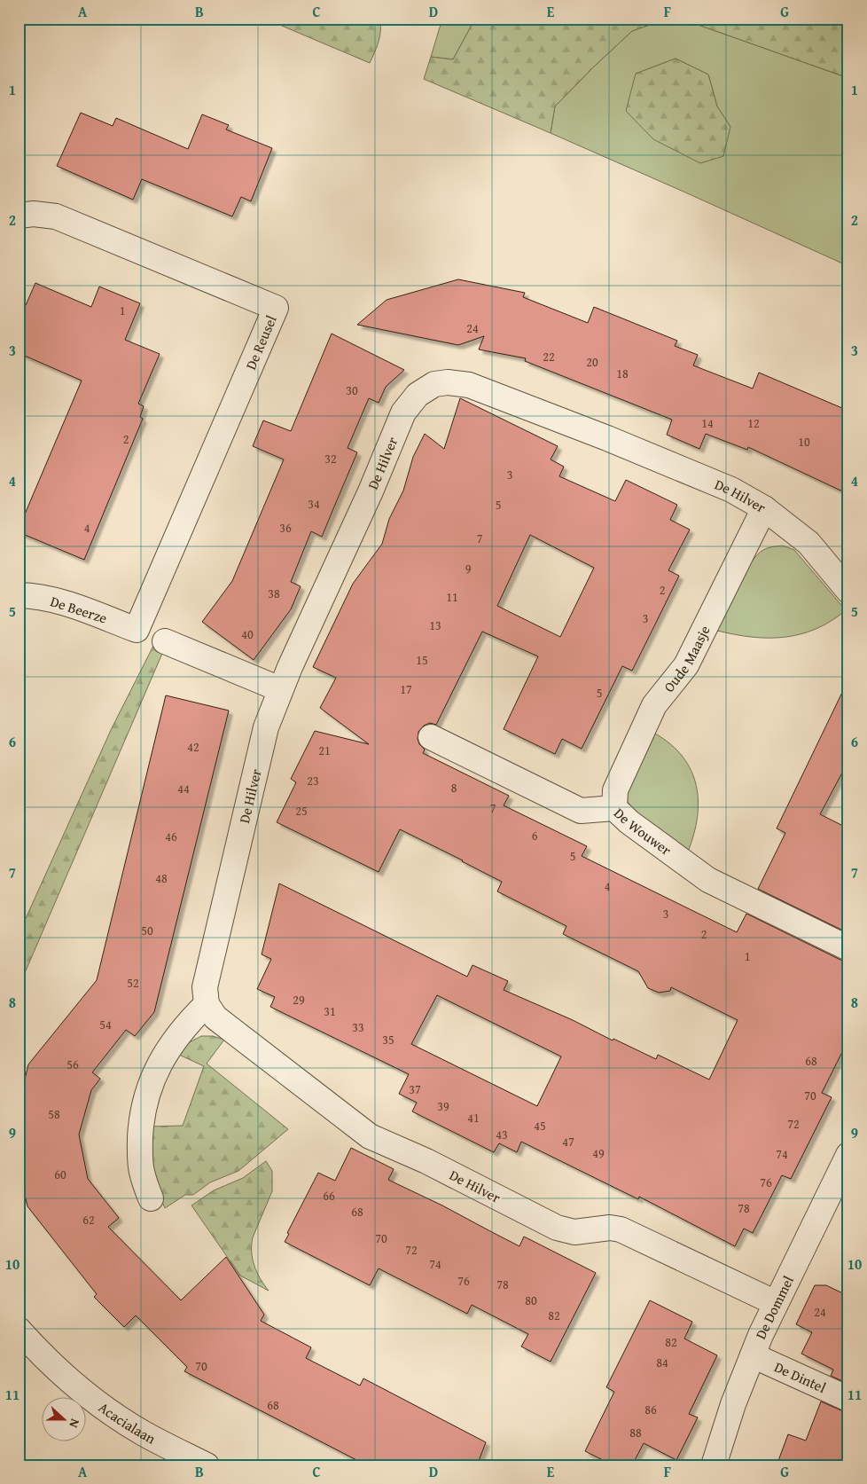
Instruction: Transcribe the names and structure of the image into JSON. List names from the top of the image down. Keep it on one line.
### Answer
{"streets":{"street":["De Reusel","De Hilver","De Beerze","Oude Maasje","De Wouwer","De Dommel","De Dintel","Acacialaan"]},"crossings":[["De Reusel","De Beerze"],["De Hilver","Oude Maasje"],["De Hilver","De Dommel"],["Oude Maasje","De Wouwer"],["De Dommel","De Dintel"]],"house_numbers":["1","24","22","20","18","30","14","12","2","10","32","3","34","5","4","36","7","9","2","38","11","3","13","40","15","17","5","42","21","23","8","44","7","25","6","46","5","48","4","3","50","2","1","52","29","31","54","33","35","68","56","37","70","39","58","41","72","45","43","47","49","74","60","76","66","78","68","62","70","72","74","76","78","80","24","82","82","84","70","68","86","88"],"north":"right","grid":{"columns":["A","B","C","D","E","F","G"],"rows":["1","2","3","4","5","6","7","8","9","10","11"]}}
